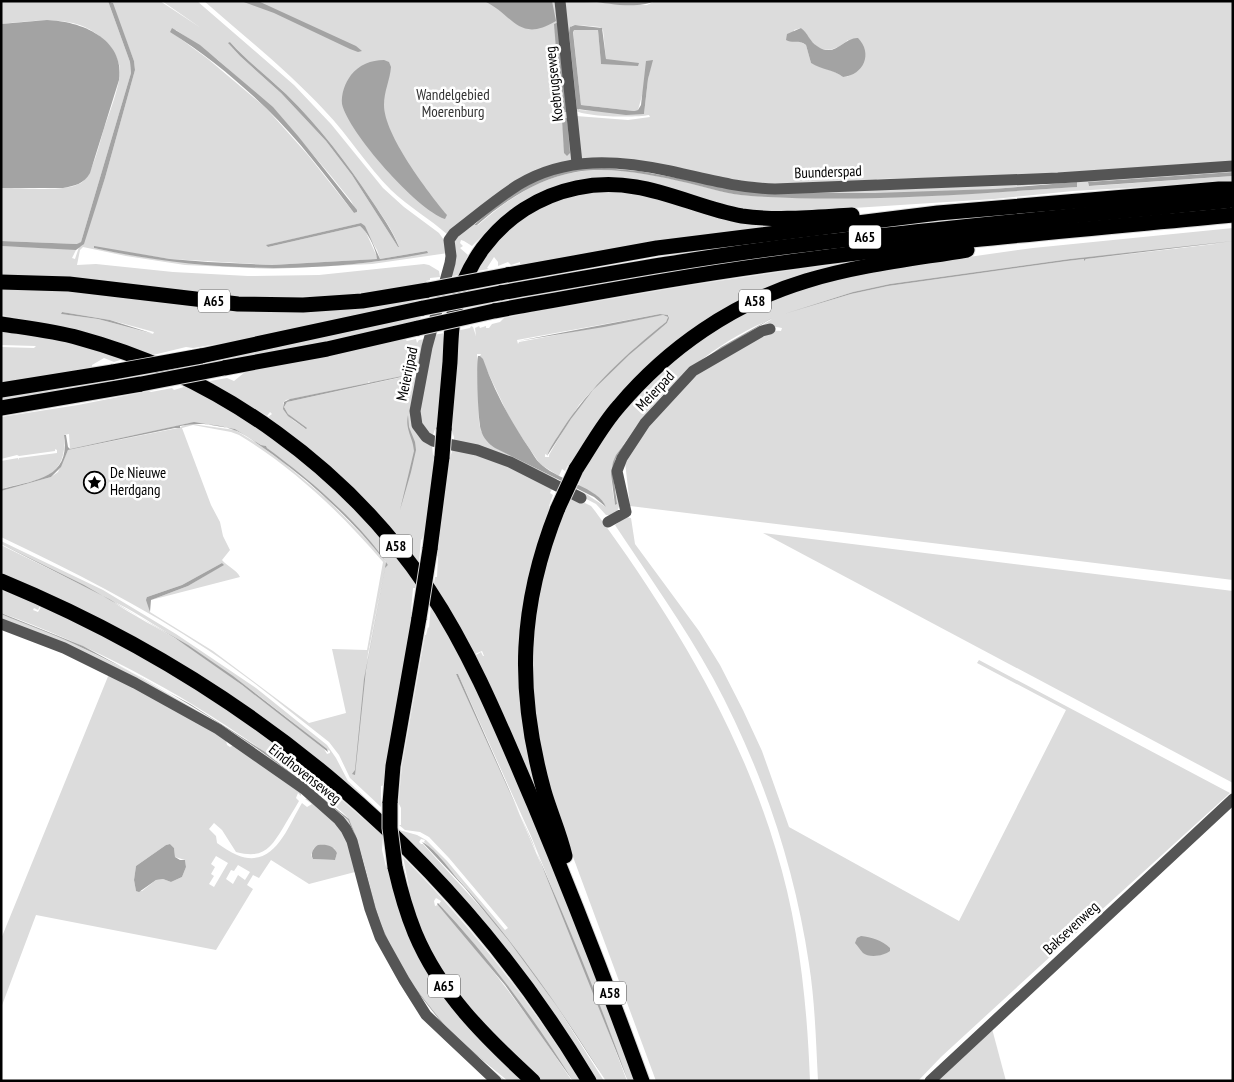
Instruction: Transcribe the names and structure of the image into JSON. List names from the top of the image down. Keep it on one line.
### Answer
{"streets":{"highway":["A65","A58"],"street":["Koebrugseweg","Buunderspad","Meierijpad","Meierpad","Eindhovenseweg","Baksevenweg"]},"crossings":[["Koebrugseweg","Buunderspad"],["Buunderspad","Meierijpad"],["A65","A58"]],"parks":["Wandelgebied Moerenburg"],"places":{"place":["De Nieuwe Herdgang"]}}
